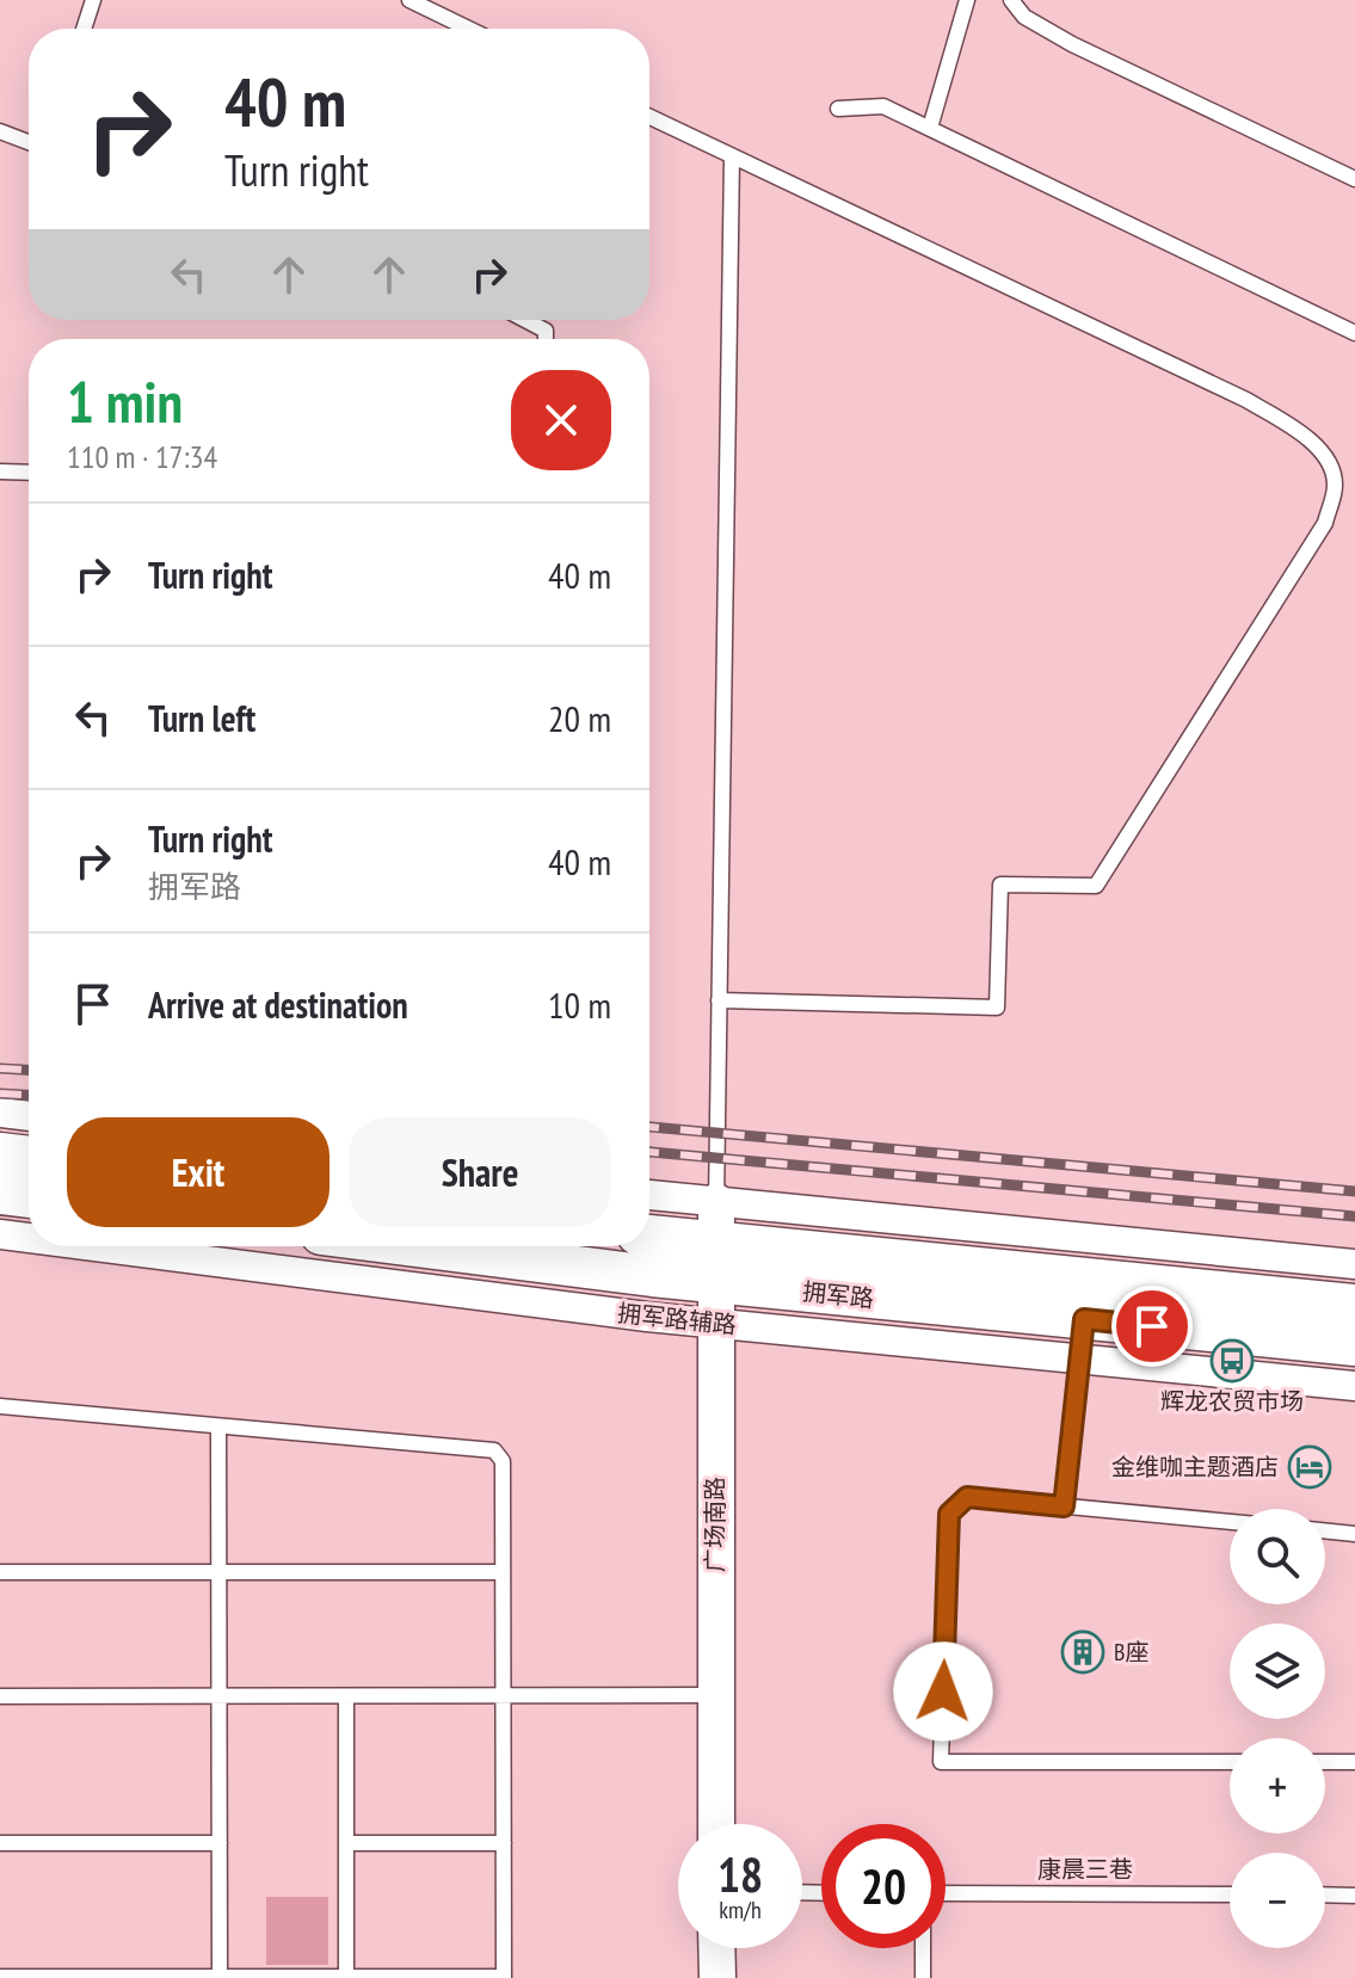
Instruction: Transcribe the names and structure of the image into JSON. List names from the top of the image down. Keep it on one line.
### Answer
{"streets":{"main road":["拥军路"],"street":["拥军路辅路","广场南路"],"lane":["康晨三巷"]},"crossings":[["拥军路","广场南路"],["拥军路辅路","广场南路"]],"places":{"bus stop":["辉龙农贸市场"],"hotel":["金维咖主题酒店"],"building":["B座"]},"page":{"turn":["40 m","Turn right"],"heading":["1 min","110 m · 17:34"],"list":[{"name":"Turn right","value":"40 m"},{"name":"Turn left","value":"20 m"},{"name":"Turn right","note":"拥军路","value":"40 m"},{"name":"Arrive at destination","value":"10 m"}],"buttons":["Exit","Share"],"map_buttons":["+","−"],"speed":"18 km/h","limit":"20"}}
